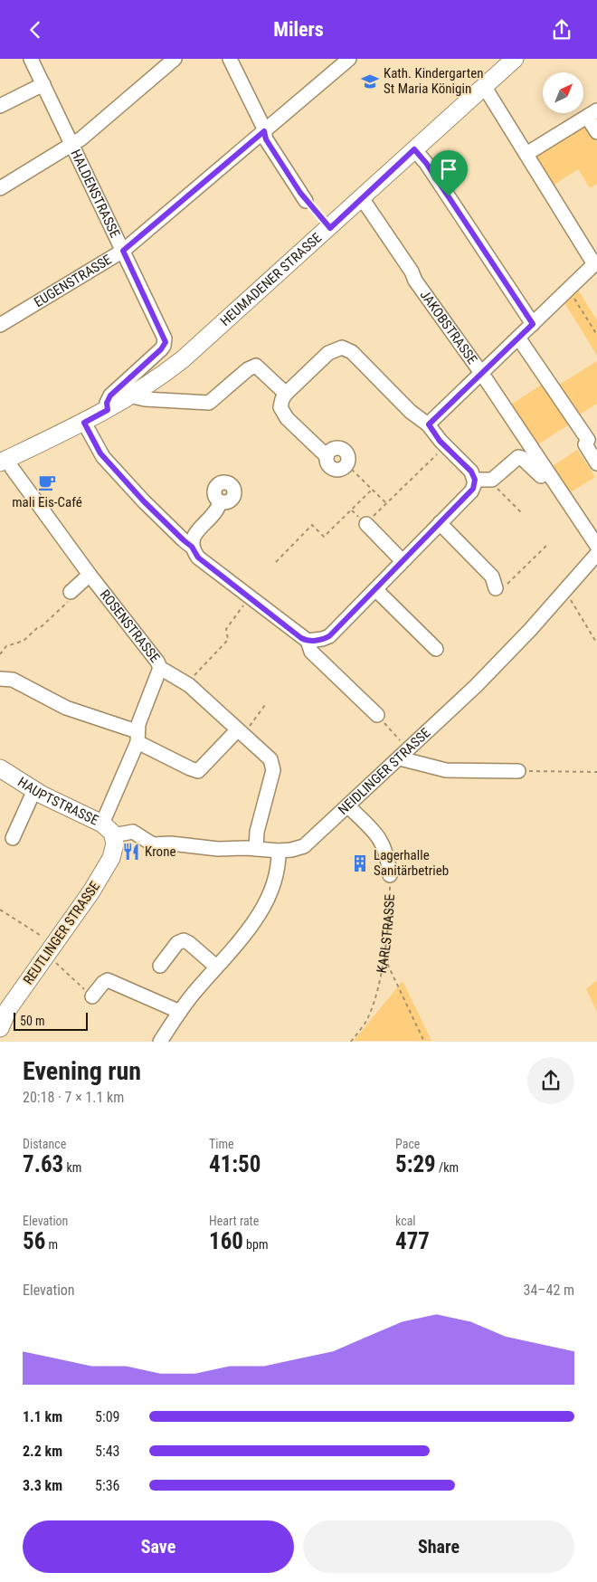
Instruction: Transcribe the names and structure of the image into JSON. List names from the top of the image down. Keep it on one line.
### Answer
{"streets":{"main road":["HEUMADENER STRASSE","HAUPTSTRASSE","REUTLINGER STRASSE"],"street":["HALDENSTRASSE","EUGENSTRASSE","JAKOBSTRASSE","ROSENSTRASSE","NEIDLINGER STRASSE","KARLSTRASSE"]},"crossings":[["HALDENSTRASSE","HEUMADENER STRASSE"],["HALDENSTRASSE","EUGENSTRASSE"],["HEUMADENER STRASSE","JAKOBSTRASSE"],["HEUMADENER STRASSE","ROSENSTRASSE"],["ROSENSTRASSE","NEIDLINGER STRASSE"],["NEIDLINGER STRASSE","HAUPTSTRASSE"],["NEIDLINGER STRASSE","REUTLINGER STRASSE"],["NEIDLINGER STRASSE","KARLSTRASSE"],["HAUPTSTRASSE","REUTLINGER STRASSE"]],"places":{"school or university":["Kath. Kindergarten St Maria Königin"],"cafe":["mali Eis-Café"],"restaurant":["Krone"],"building":["Lagerhalle Sanitärbetrieb"]},"scale_bar":"50 m","north":"top right","page":{"header":"Milers","scale":"50 m","heading":["Evening run","20:18 · 7 × 1.1 km"],"stats":[["Distance","7.63 km"],["Time","41:50"],["Pace","5:29 /km"],["Elevation","56 m"],["Heart rate","160 bpm"],["kcal","477"]],"chart":["Elevation","34–42 m"],"list":[{"name":"1.1 km","note":"5:09"},{"name":"2.2 km","note":"5:43"},{"name":"3.3 km","note":"5:36"}],"buttons":["Save","Share"]}}
